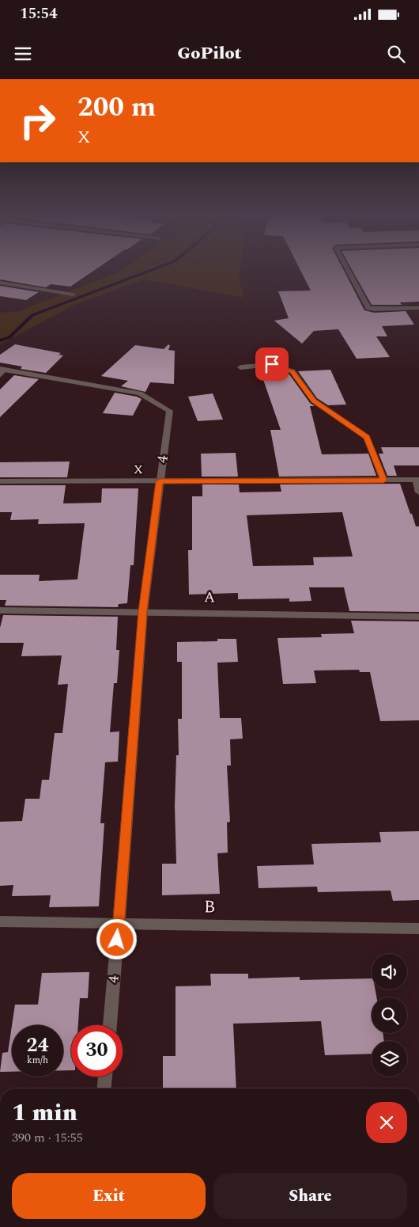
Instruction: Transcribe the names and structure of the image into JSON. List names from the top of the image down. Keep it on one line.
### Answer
{"streets":{"street":["4","X","A","B"]},"crossings":[["4","X"],["4","A"],["4","B"]],"page":{"status":"15:54","header":"GoPilot","turn":["200 m","X"],"speed":"24 km/h","limit":"30","heading":["1 min","390 m · 15:55"],"buttons":["Exit","Share"]}}
